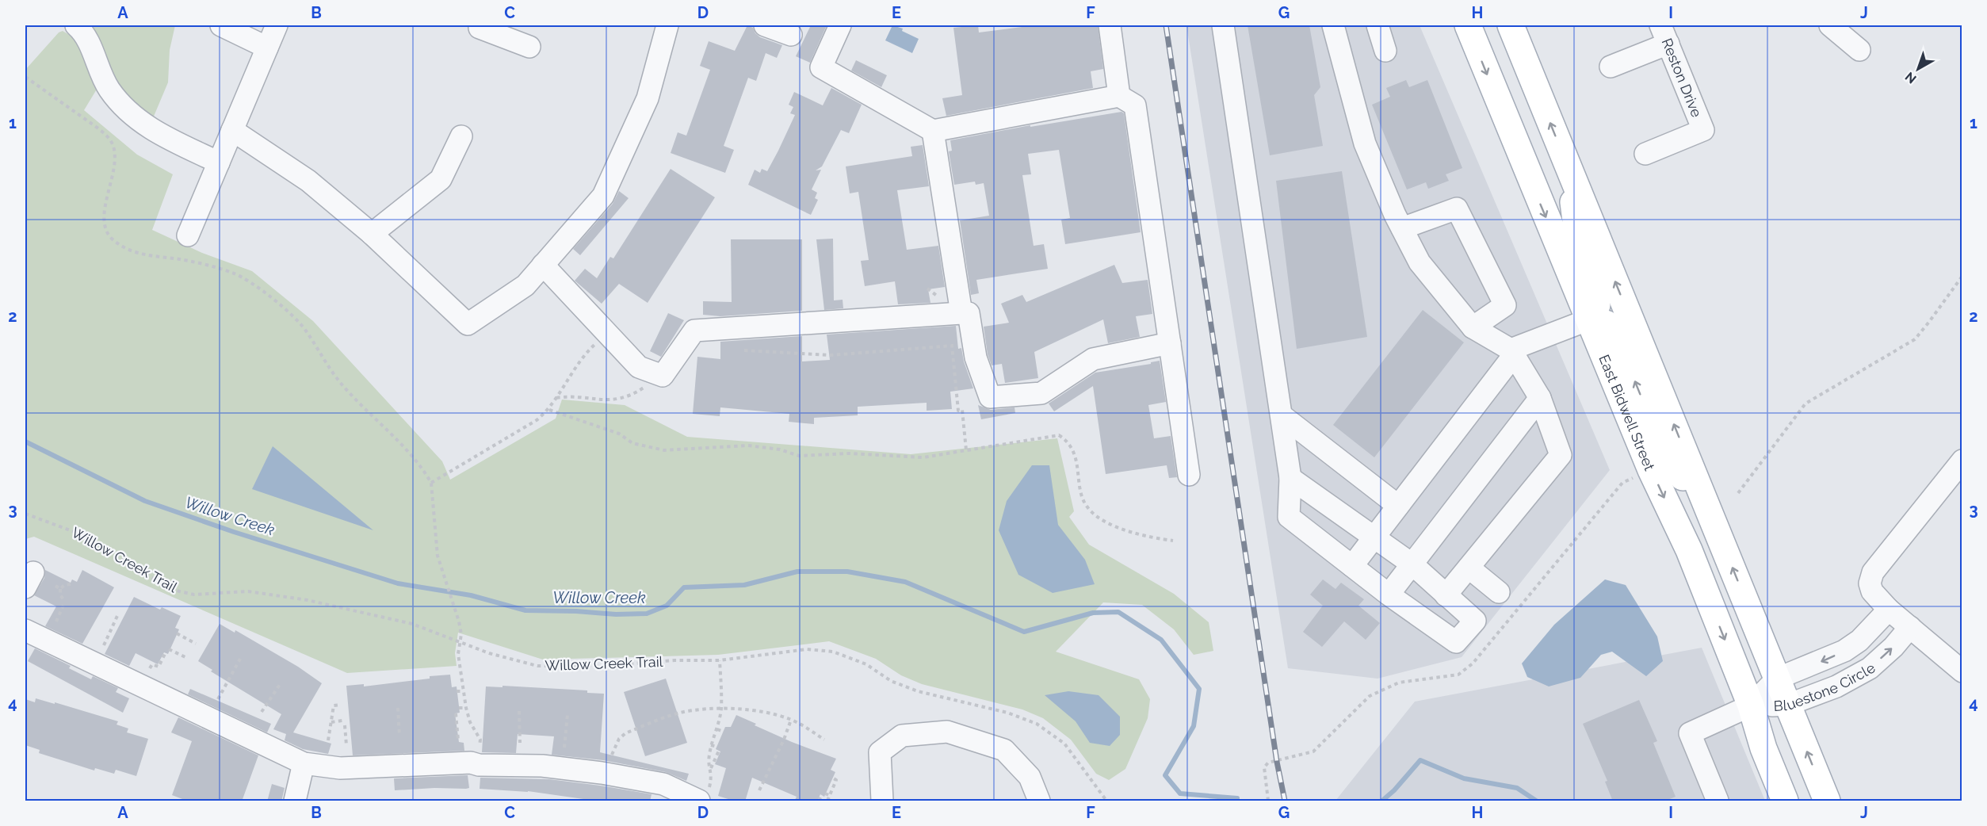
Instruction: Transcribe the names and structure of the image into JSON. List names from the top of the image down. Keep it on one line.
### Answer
{"streets":{"main road":["East Bidwell Street"],"street":["Reston Drive","Bluestone Circle"],"path":["Willow Creek Trail"]},"crossings":[["East Bidwell Street","Bluestone Circle"]],"water":["Willow Creek"],"north":"bottom left","grid":{"columns":["A","B","C","D","E","F","G","H","I","J"],"rows":["1","2","3","4"]}}
